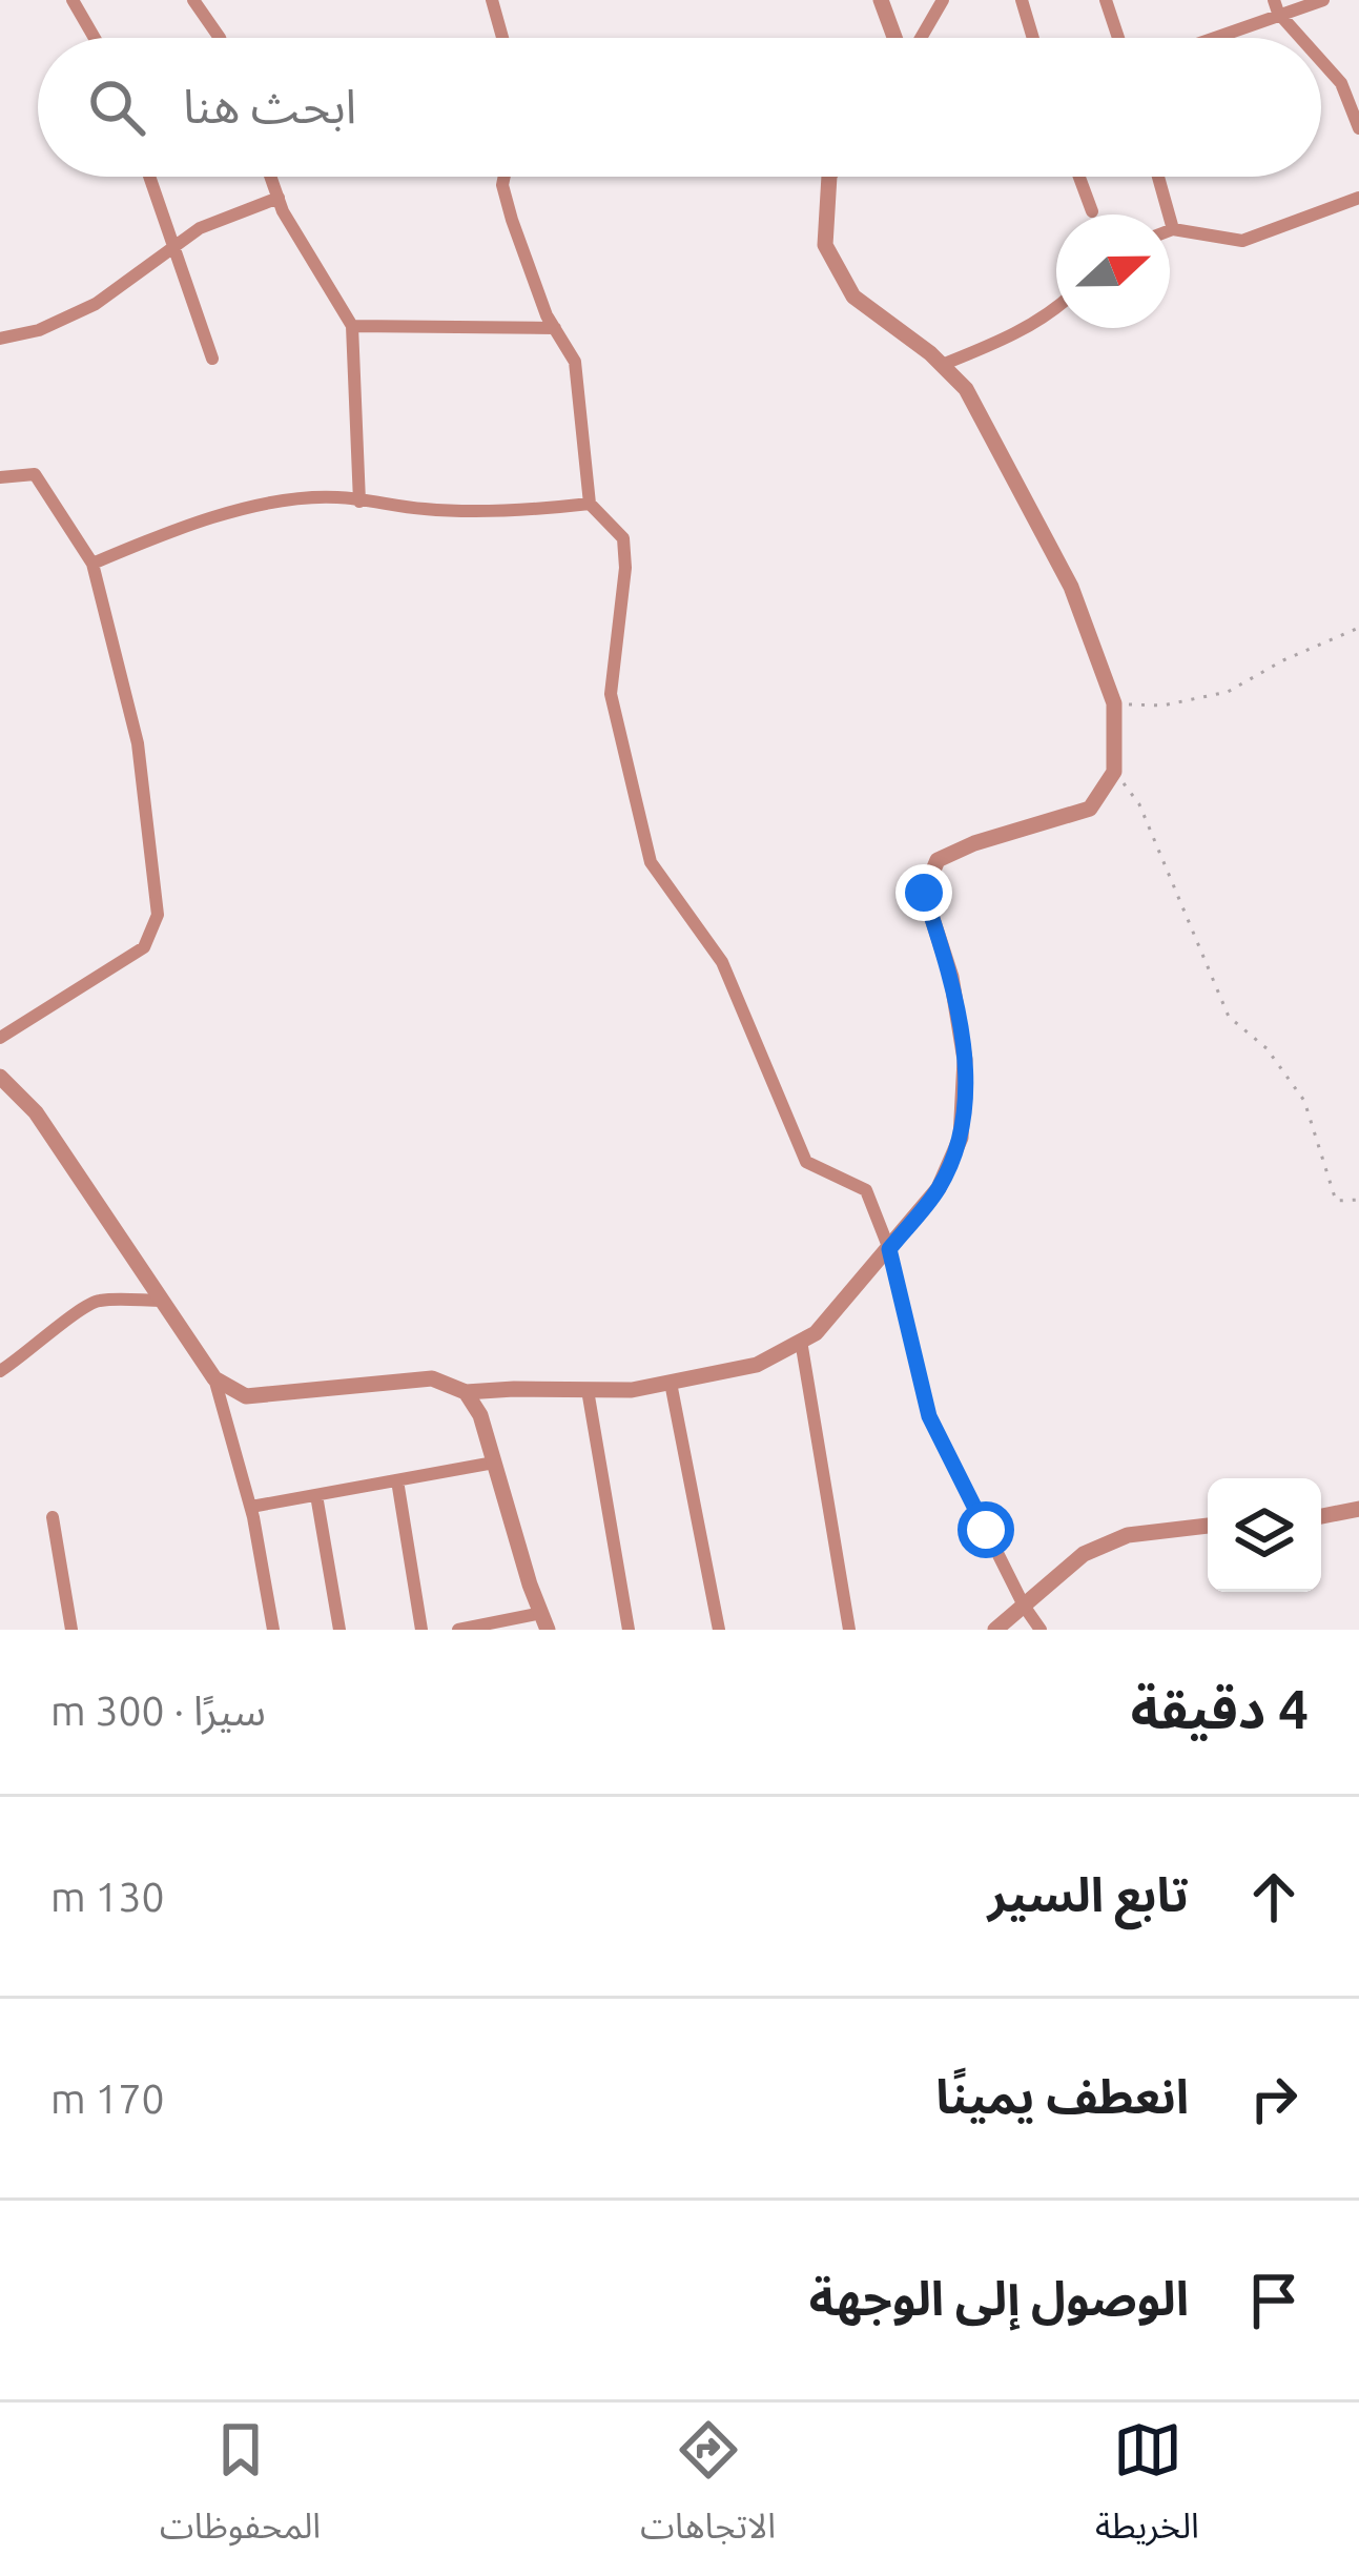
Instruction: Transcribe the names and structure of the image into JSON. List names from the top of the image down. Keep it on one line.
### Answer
{"north":"right","page":{"search":"ابحث هنا","heading":["4 دقيقة","سيرًا · 300 m"],"list":[["تابع السير","130 m"],["انعطف يمينًا","170 m"],"الوصول إلى الوجهة"],"nav":["الخريطة","الاتجاهات","المحفوظات"]}}
